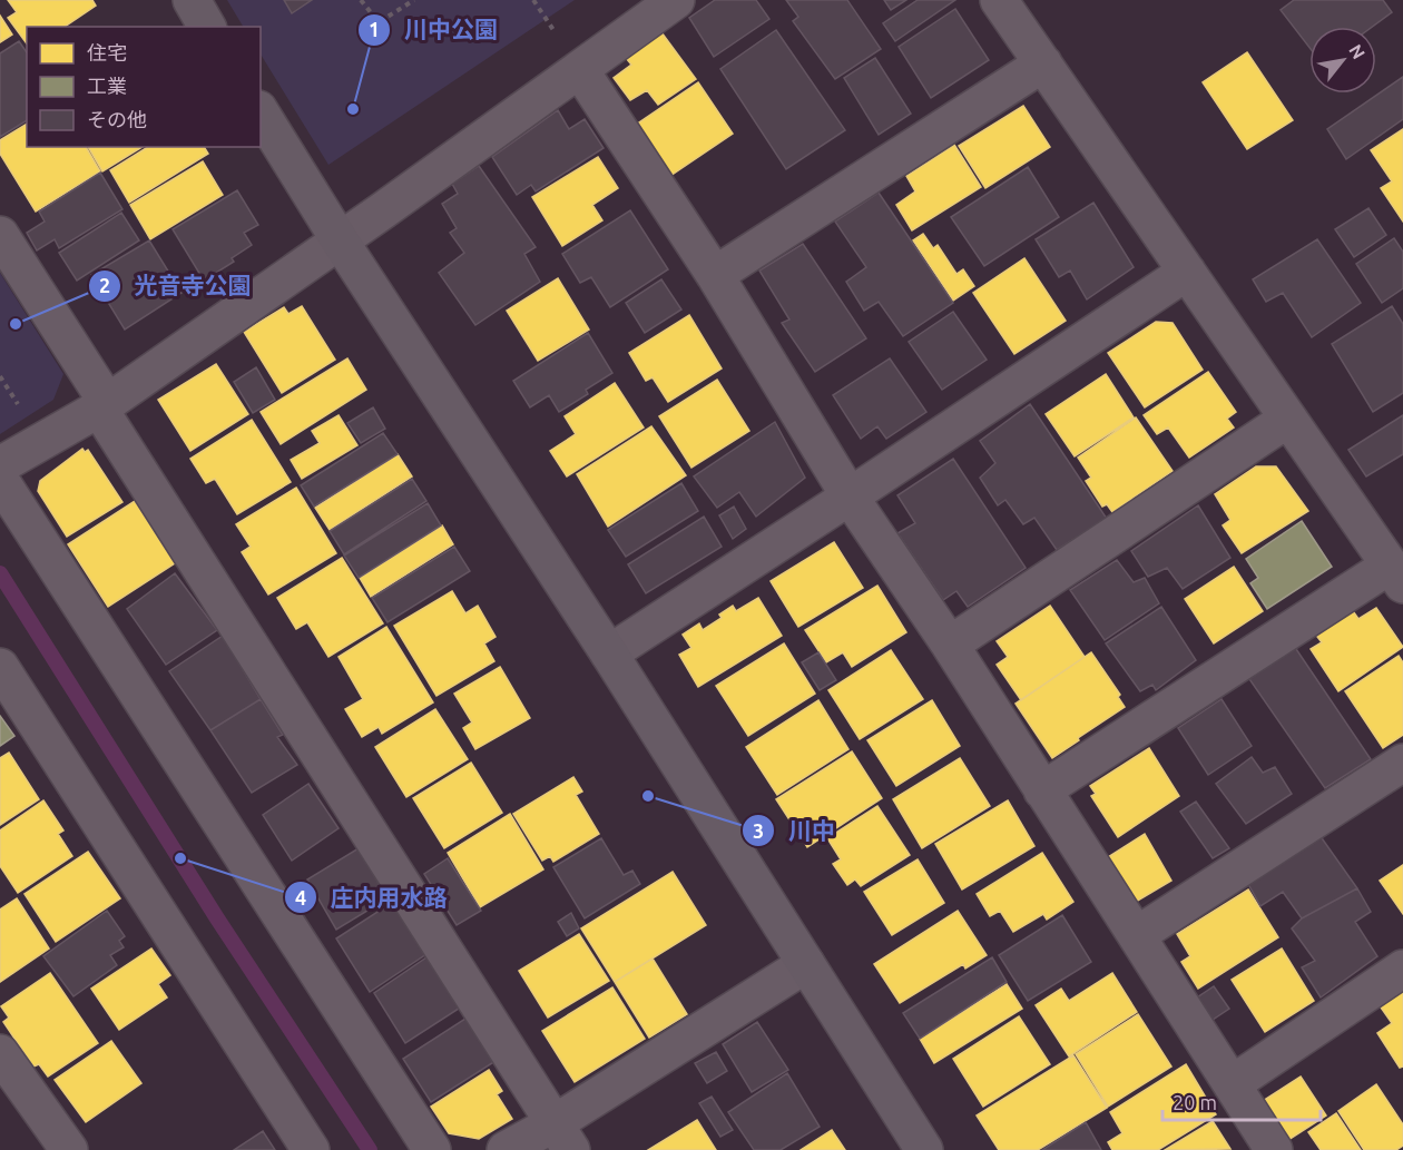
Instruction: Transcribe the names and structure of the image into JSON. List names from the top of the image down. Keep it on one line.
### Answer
{"places":["川中公園","光音寺公園","川中","庄内用水路"],"legend":["住宅","工業","その他"],"scale_bar":"20 m","north":"top right"}
